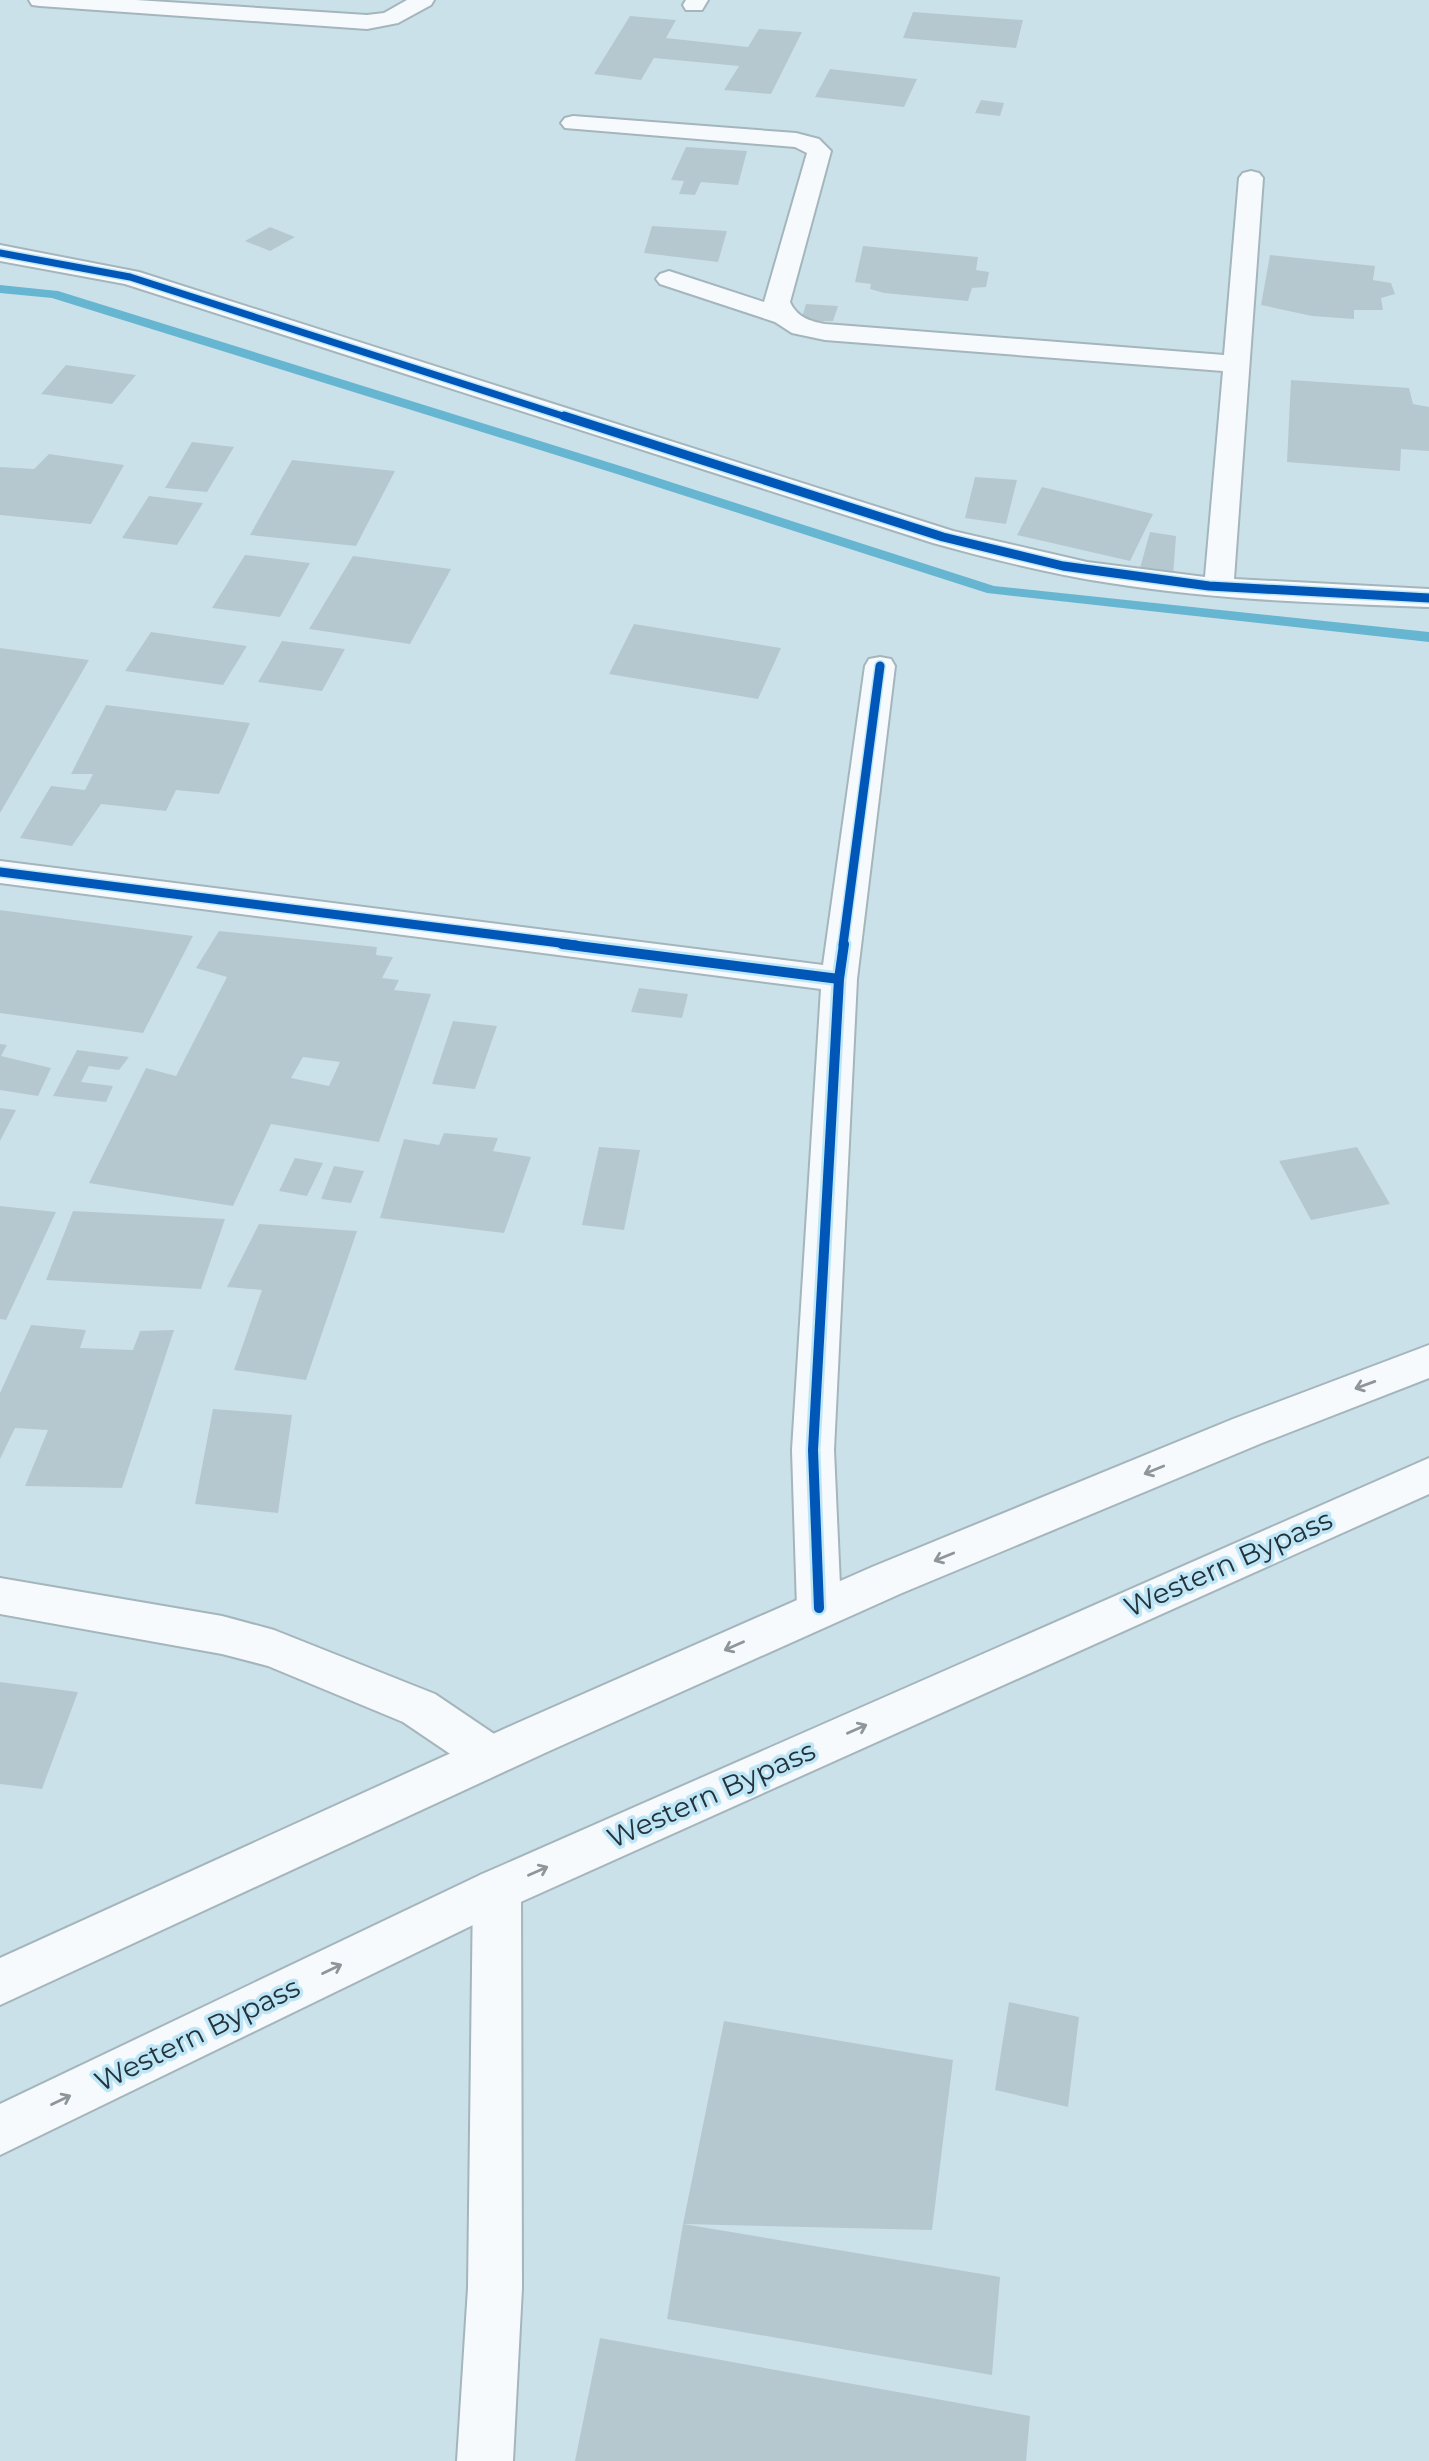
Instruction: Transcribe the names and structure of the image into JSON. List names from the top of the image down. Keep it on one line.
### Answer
{"streets":{"street":["Western Bypass"]}}
